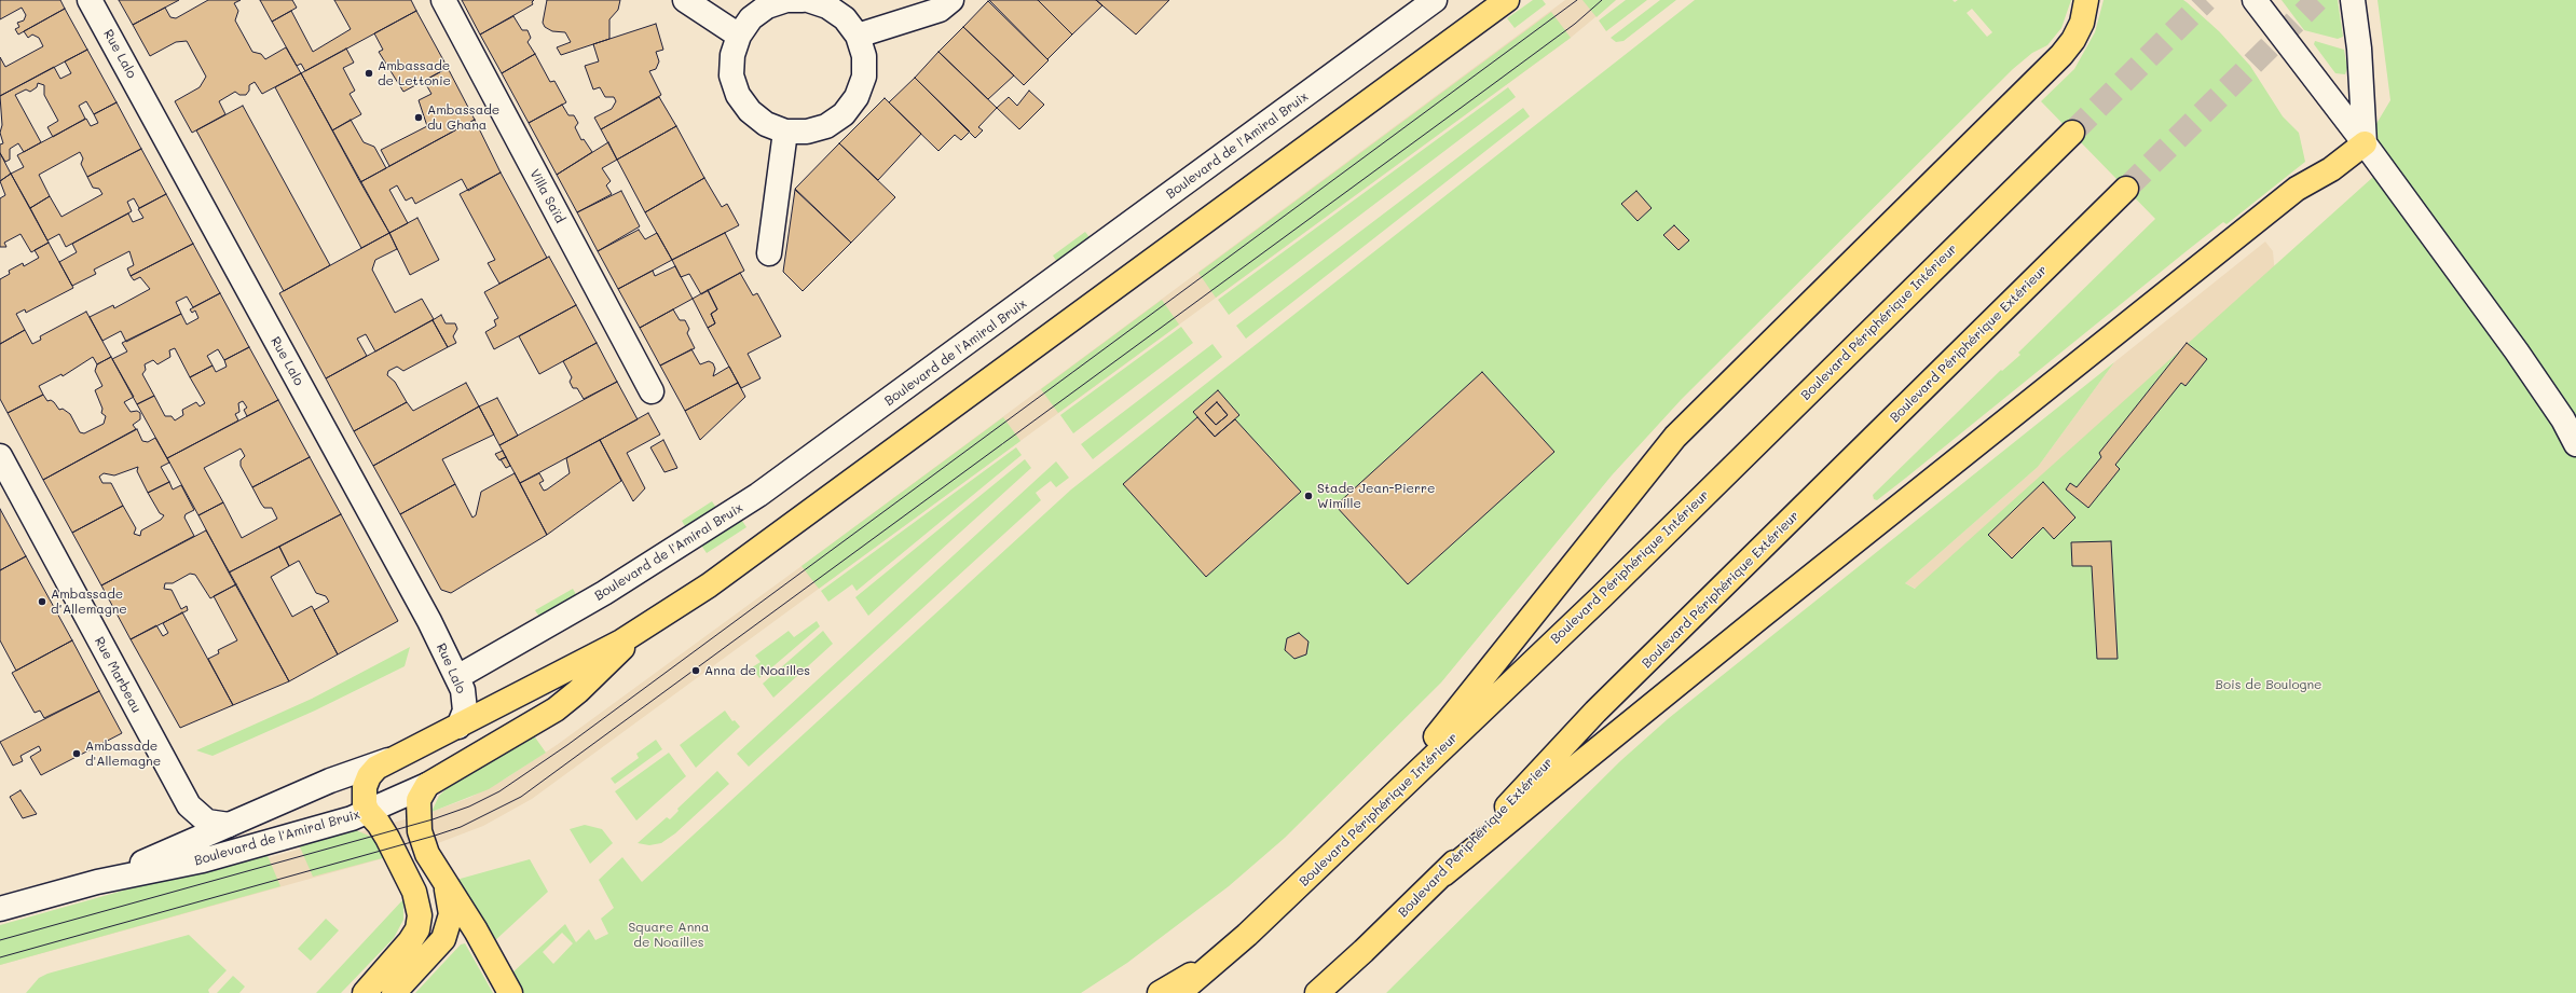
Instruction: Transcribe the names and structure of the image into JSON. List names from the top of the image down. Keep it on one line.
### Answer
{"streets":{"main road":["Boulevard de l'Amiral Bruix","Boulevard Périphérique Intérieur","Boulevard Périphérique Extérieur"],"street":["Rue Lalo","Villa Saïd","Rue Marbeau"]},"crossings":[["Rue Lalo","Boulevard de l'Amiral Bruix"],["Boulevard de l'Amiral Bruix","Rue Marbeau"]],"parks":["Bois de Boulogne","Square Anna de Noailles"],"places":["Ambassade de Lettonie","Ambassade du Ghana","Stade Jean-Pierre Wimille","Ambassade d‘Allemagne","Anna de Noailles","Ambassade d'Allemagne"]}
